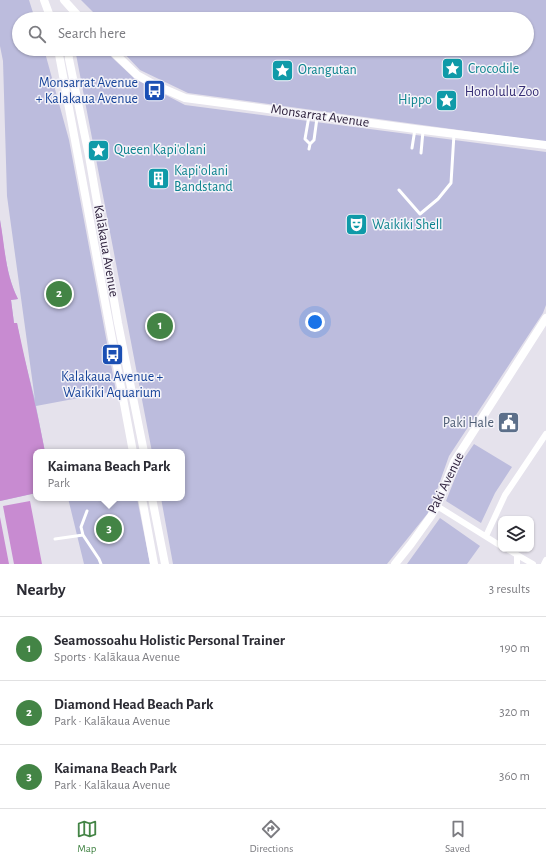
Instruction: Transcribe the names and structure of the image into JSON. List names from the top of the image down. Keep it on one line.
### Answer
{"streets":{"street":["Monsarrat Avenue","Kalākaua Avenue","Paki Avenue"]},"parks":["Honolulu Zoo"],"places":{"place":["Crocodile","Orangutan","Hippo","Queen Kapi'olani"],"bus stop":["Monsarrat Avenue + Kalakaua Avenue","Kalakaua Avenue + Waikiki Aquarium"],"building":["Kapiʻolani Bandstand"],"theatre":["Waikiki Shell"],"public building":["Paki Hale"]},"page":{"search":"Search here","pins":["2","1","3"],"popup":["Kaimana Beach Park","Park"],"heading":["Nearby","3 results"],"list":[{"mark":"1","name":"Seamossoahu Holistic Personal Trainer","note":"Sports · Kalākaua Avenue","value":"190 m"},{"mark":"2","name":"Diamond Head Beach Park","note":"Park · Kalākaua Avenue","value":"320 m"},{"mark":"3","name":"Kaimana Beach Park","note":"Park · Kalākaua Avenue","value":"360 m"}],"nav":["Map","Directions","Saved"]}}
